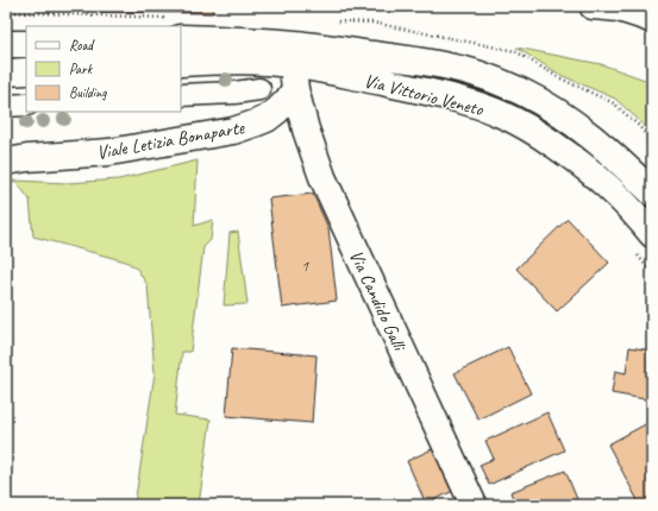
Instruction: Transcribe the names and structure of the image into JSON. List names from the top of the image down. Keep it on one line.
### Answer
{"streets":{"main road":["Via Vittorio Veneto","Viale Letizia Bonaparte","Via Candido Galli"]},"crossings":[["Via Vittorio Veneto","Viale Letizia Bonaparte"],["Via Vittorio Veneto","Via Candido Galli"],["Viale Letizia Bonaparte","Via Candido Galli"]],"house_numbers":["1"],"legend":["Road","Park","Building"]}
